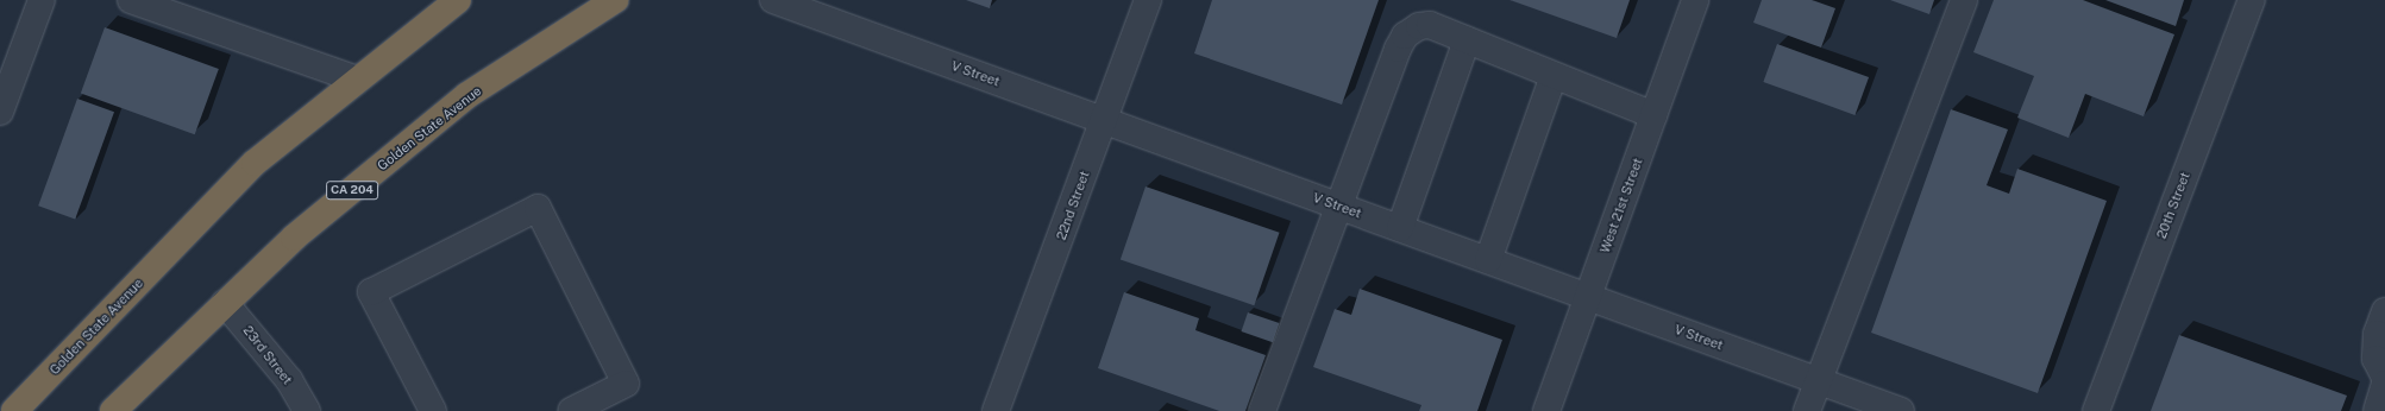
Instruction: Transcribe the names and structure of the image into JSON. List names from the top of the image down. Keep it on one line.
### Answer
{"streets":{"highway":["Golden State Avenue","CA 204"],"street":["V Street","22nd Street","West 21st Street","20th Street","23rd Street"]},"crossings":[["V Street","22nd Street"],["V Street","West 21st Street"],["Golden State Avenue","23rd Street"]]}
